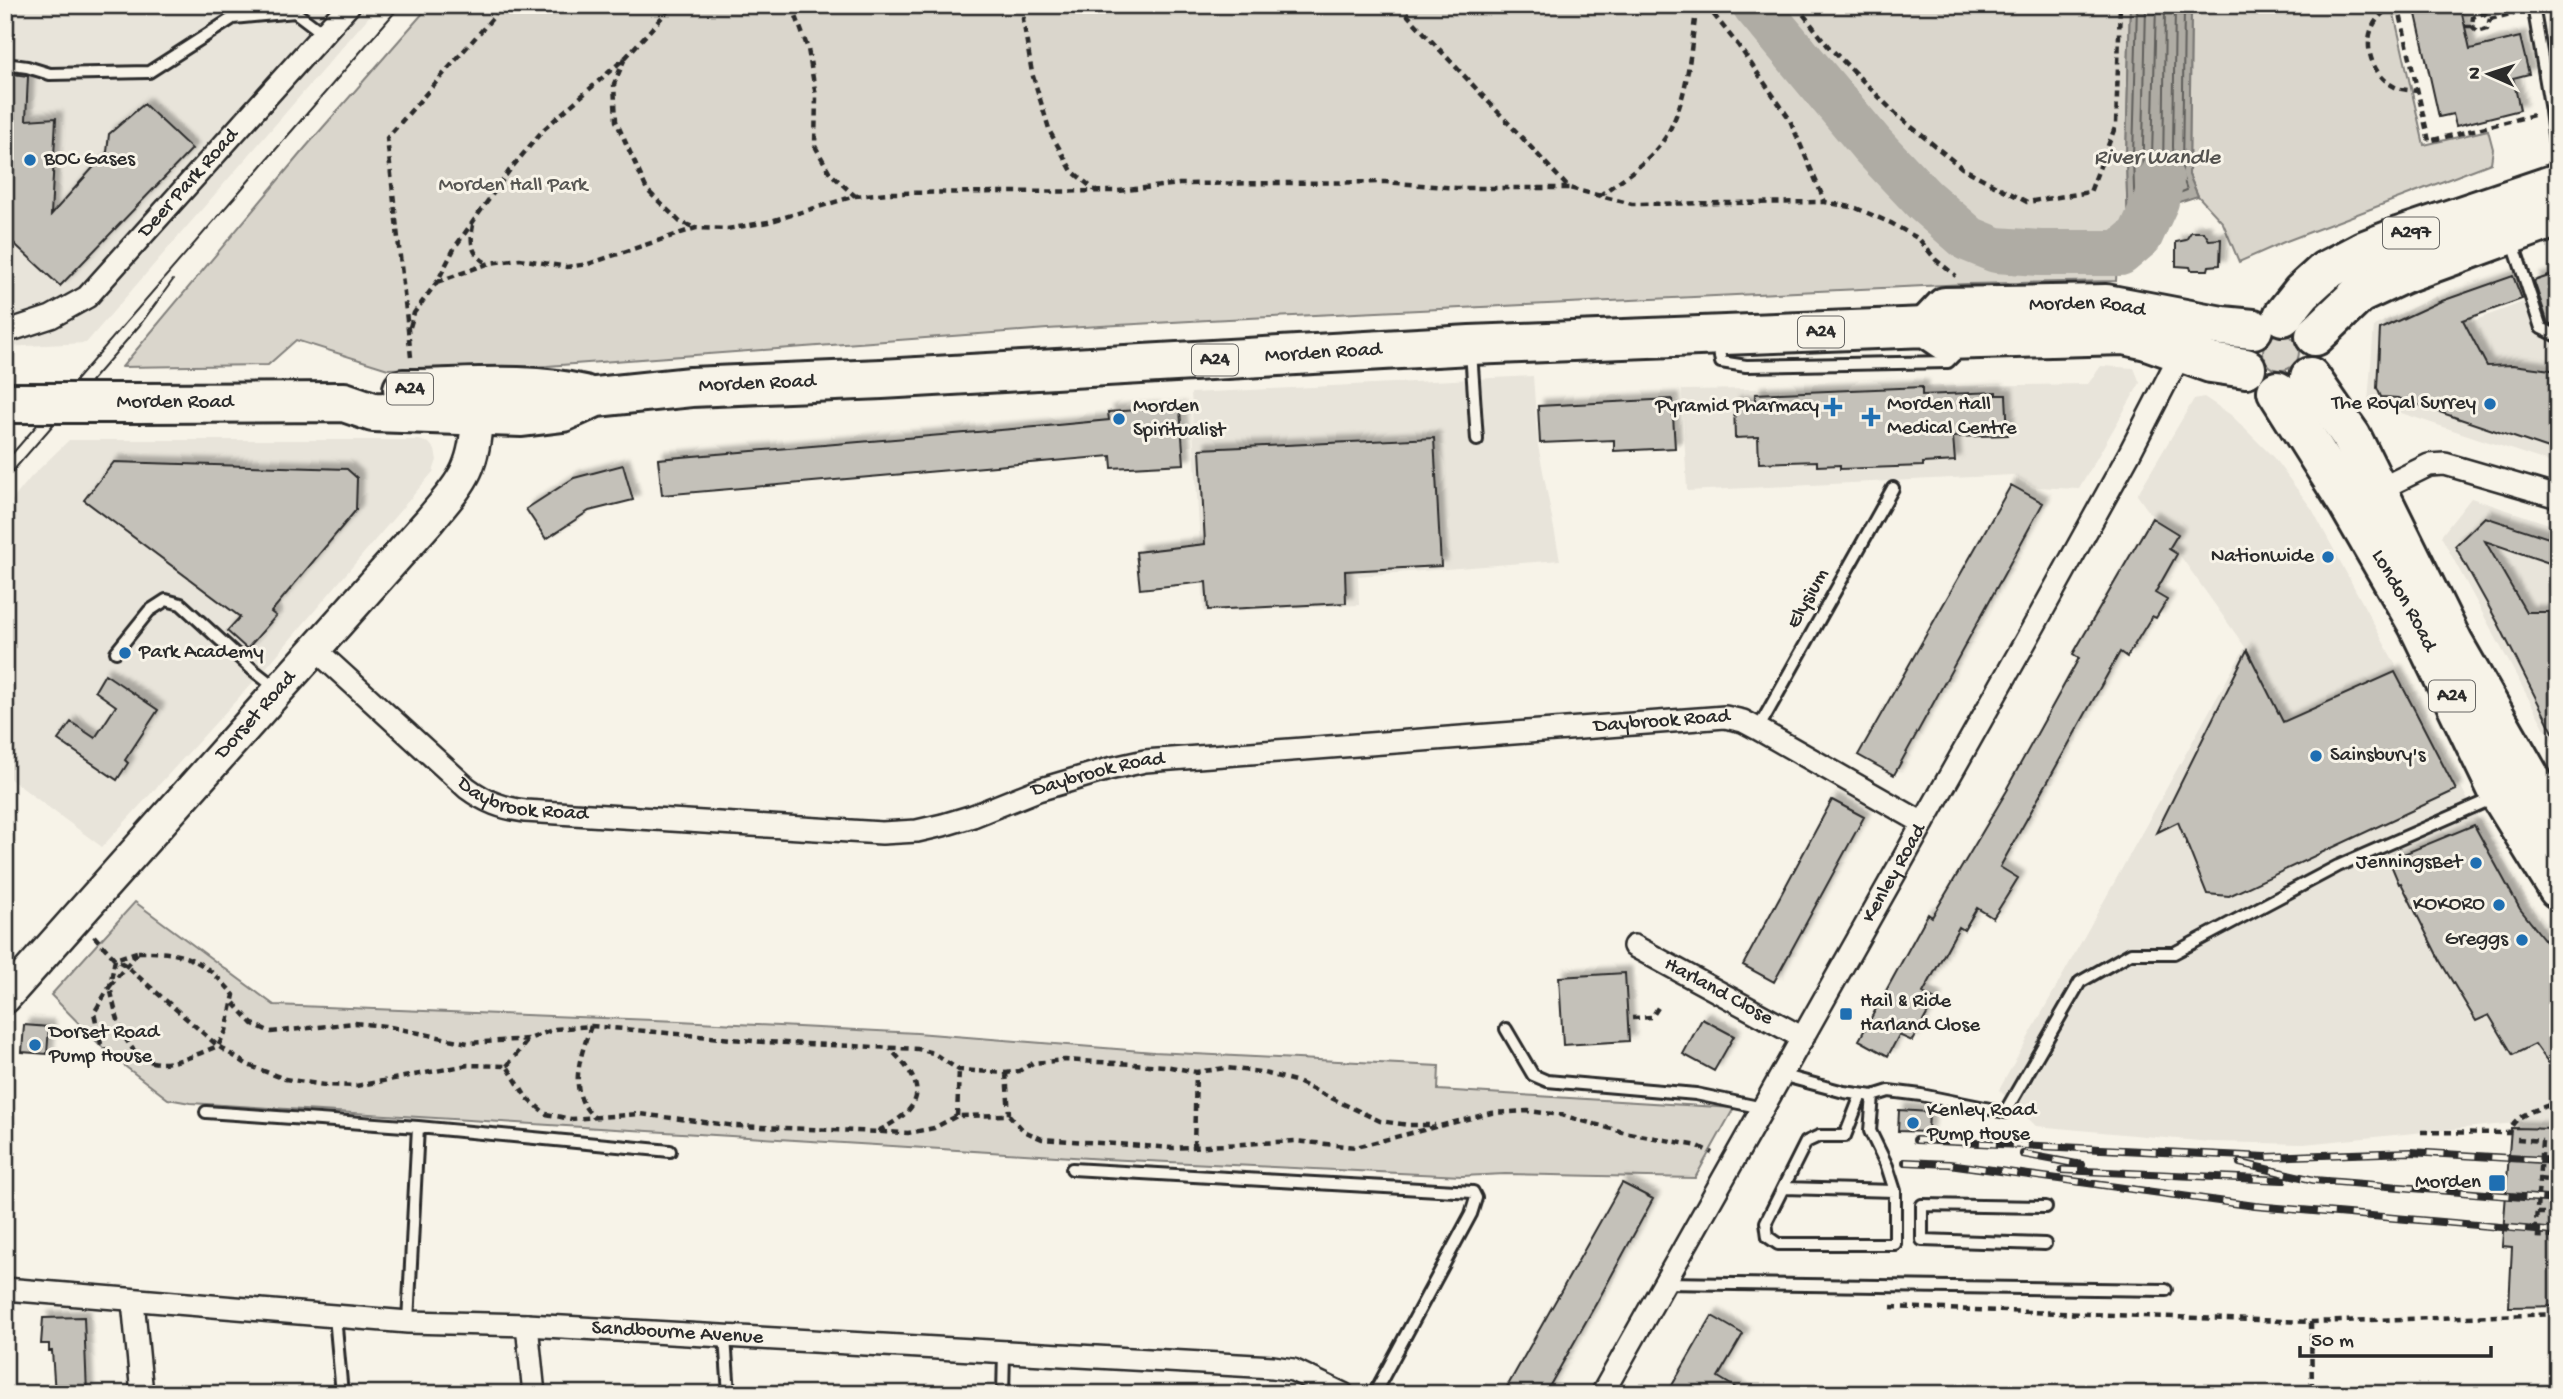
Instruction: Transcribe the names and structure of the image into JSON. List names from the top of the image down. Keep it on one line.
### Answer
{"streets":{"highway":["A297","Morden Road","A24","London Road"],"main road":["Dorset Road"],"street":["Deer Park Road","Daybrook Road","Kenley Road","Harland Close","Sandbourne Avenue"],"lane":["Elysium"]},"crossings":[["A297","Morden Road"],["A297","A24"],["A297","London Road"],["Morden Road","A24"],["Morden Road","London Road"],["Morden Road","Dorset Road"],["Morden Road","Kenley Road"],["A24","London Road"],["Elysium","Daybrook Road"],["Dorset Road","Daybrook Road"],["Daybrook Road","Kenley Road"],["Kenley Road","Harland Close"]],"water":["River Wandle"],"parks":["Morden Hall Park"],"places":{"other":["BOC Gases","The Royal Surrey","Morden Spiritualist","Nationwide","Park Academy","Sainsbury's","JenningsBet","KOKORO","Greggs","Dorset Road Pump House","Kenley Road Pump House"],"health":["Pyramid Pharmacy","Morden Hall Medical Centre"],"transit":["Hail & Ride Harland Close","Morden"]},"scale_bar":"50 m","north":"left"}
